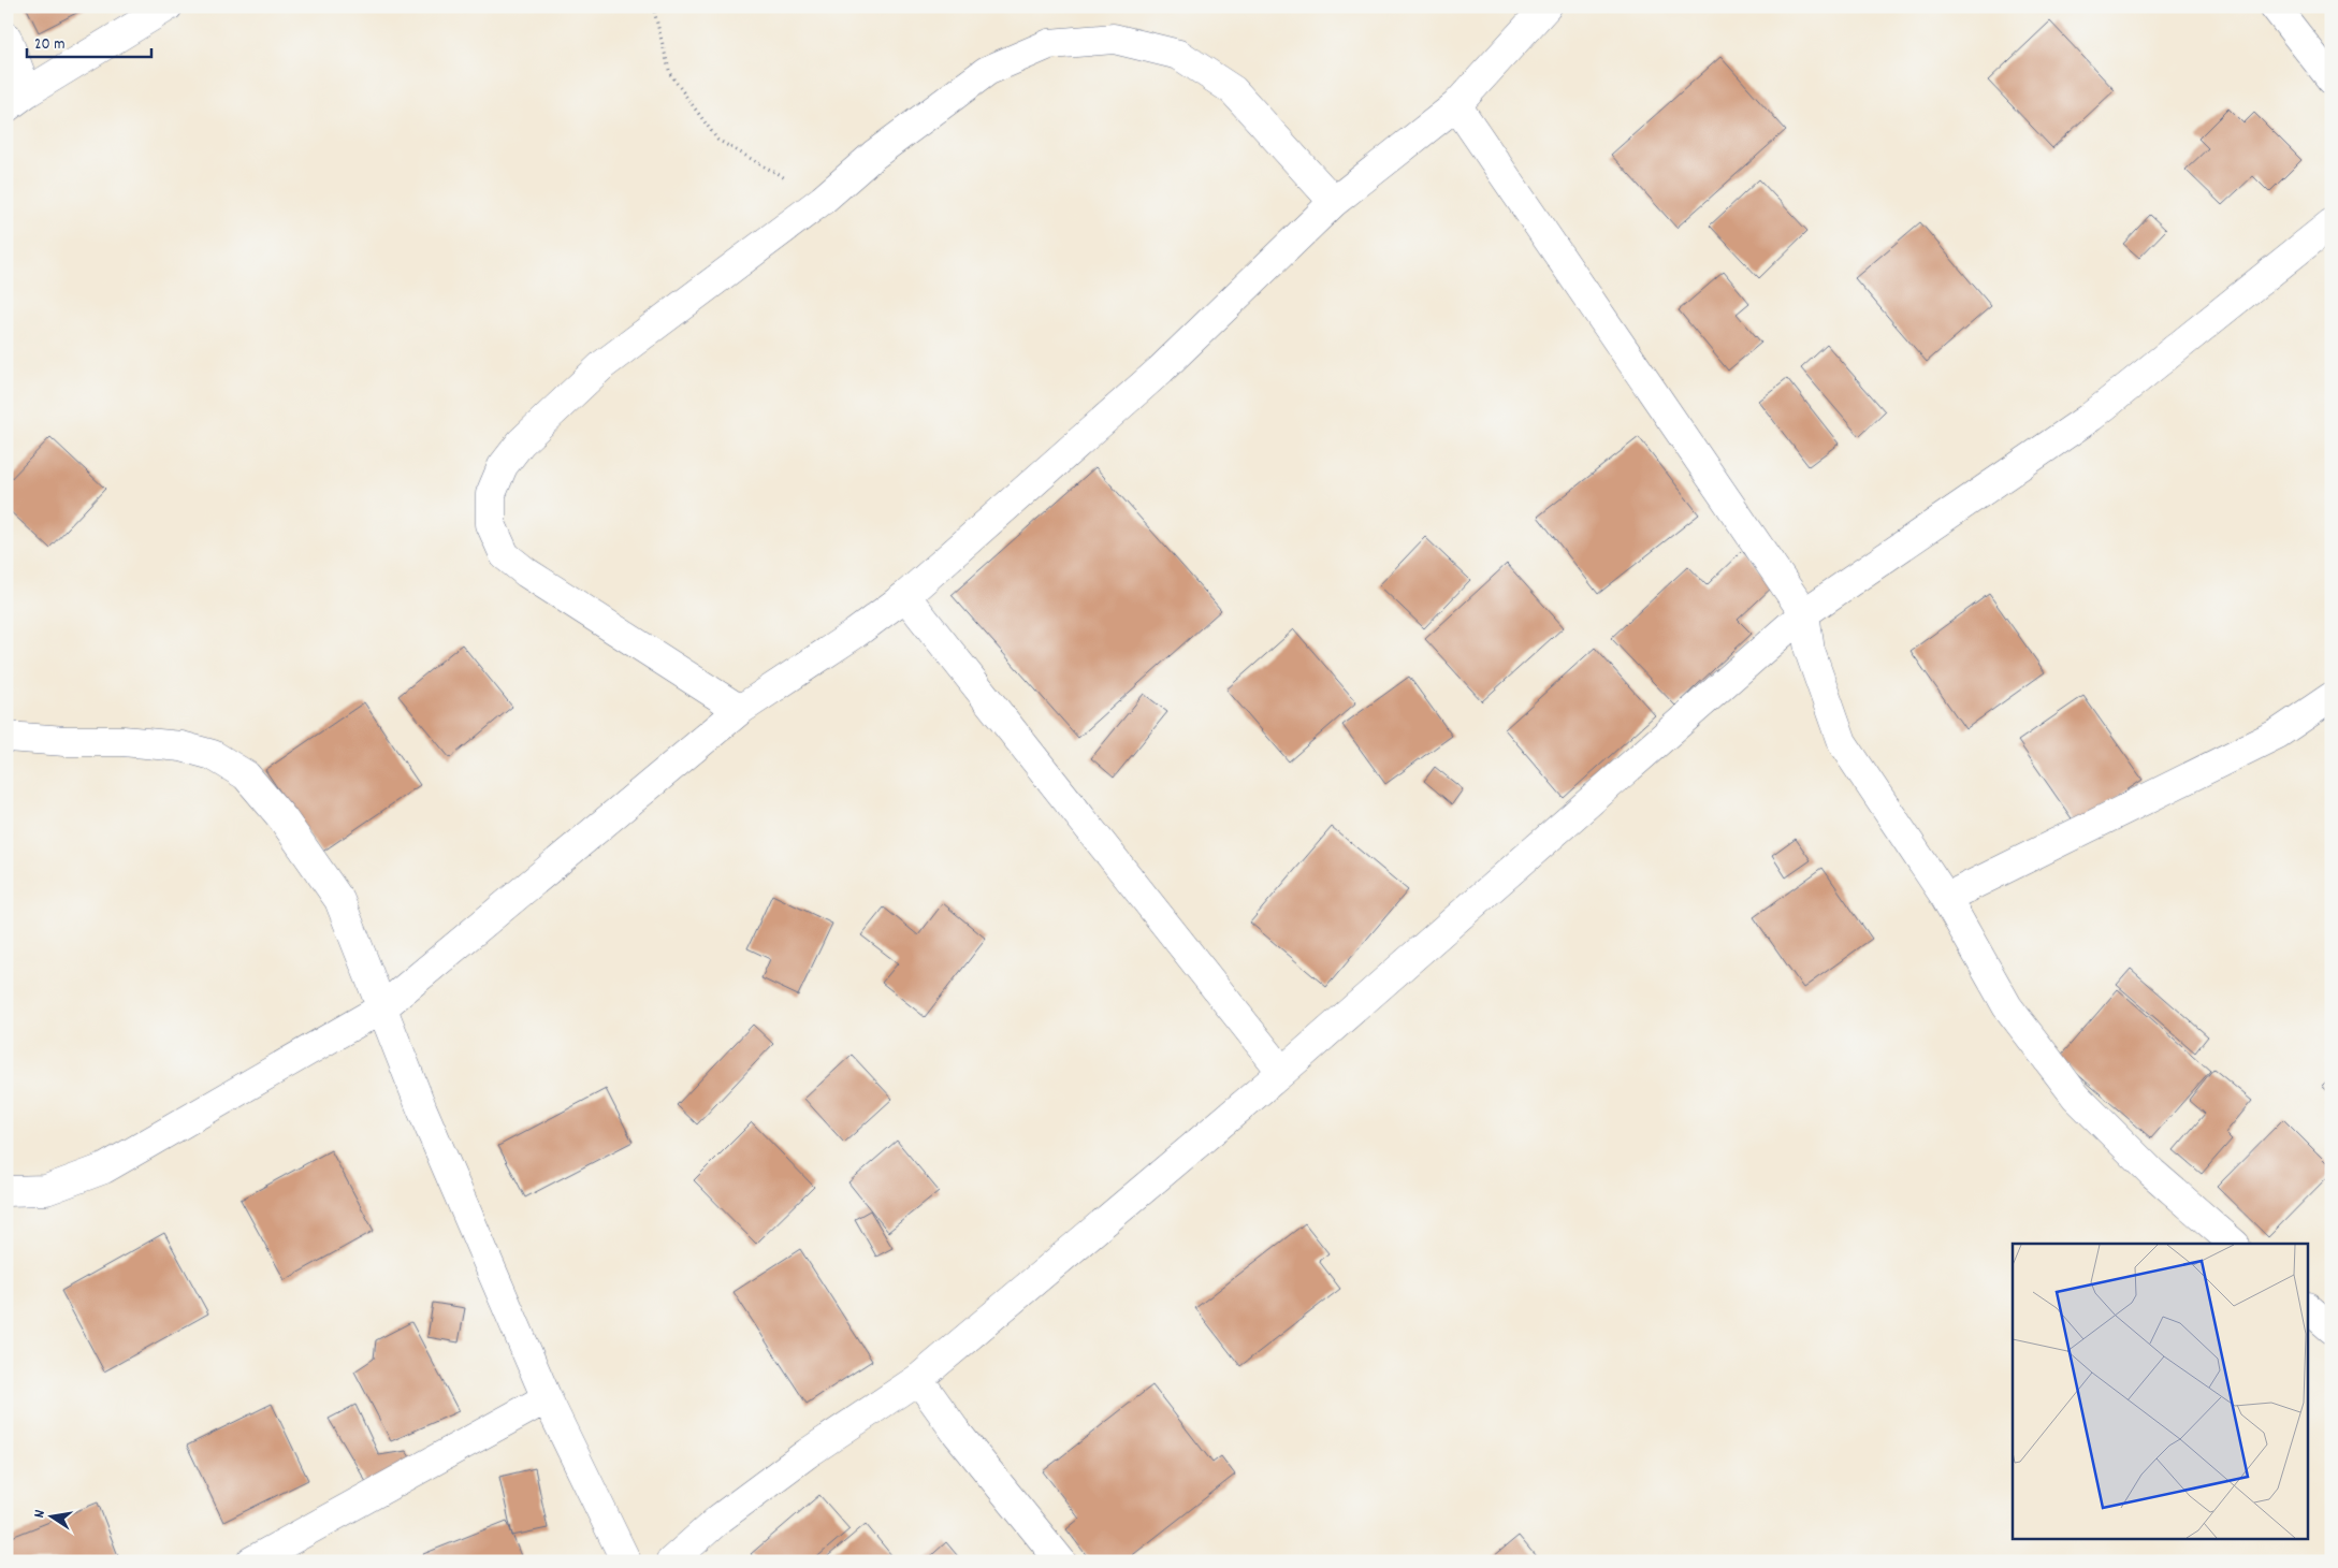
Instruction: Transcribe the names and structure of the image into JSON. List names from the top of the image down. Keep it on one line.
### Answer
{"scale_bar":"20 m","north":"left"}
